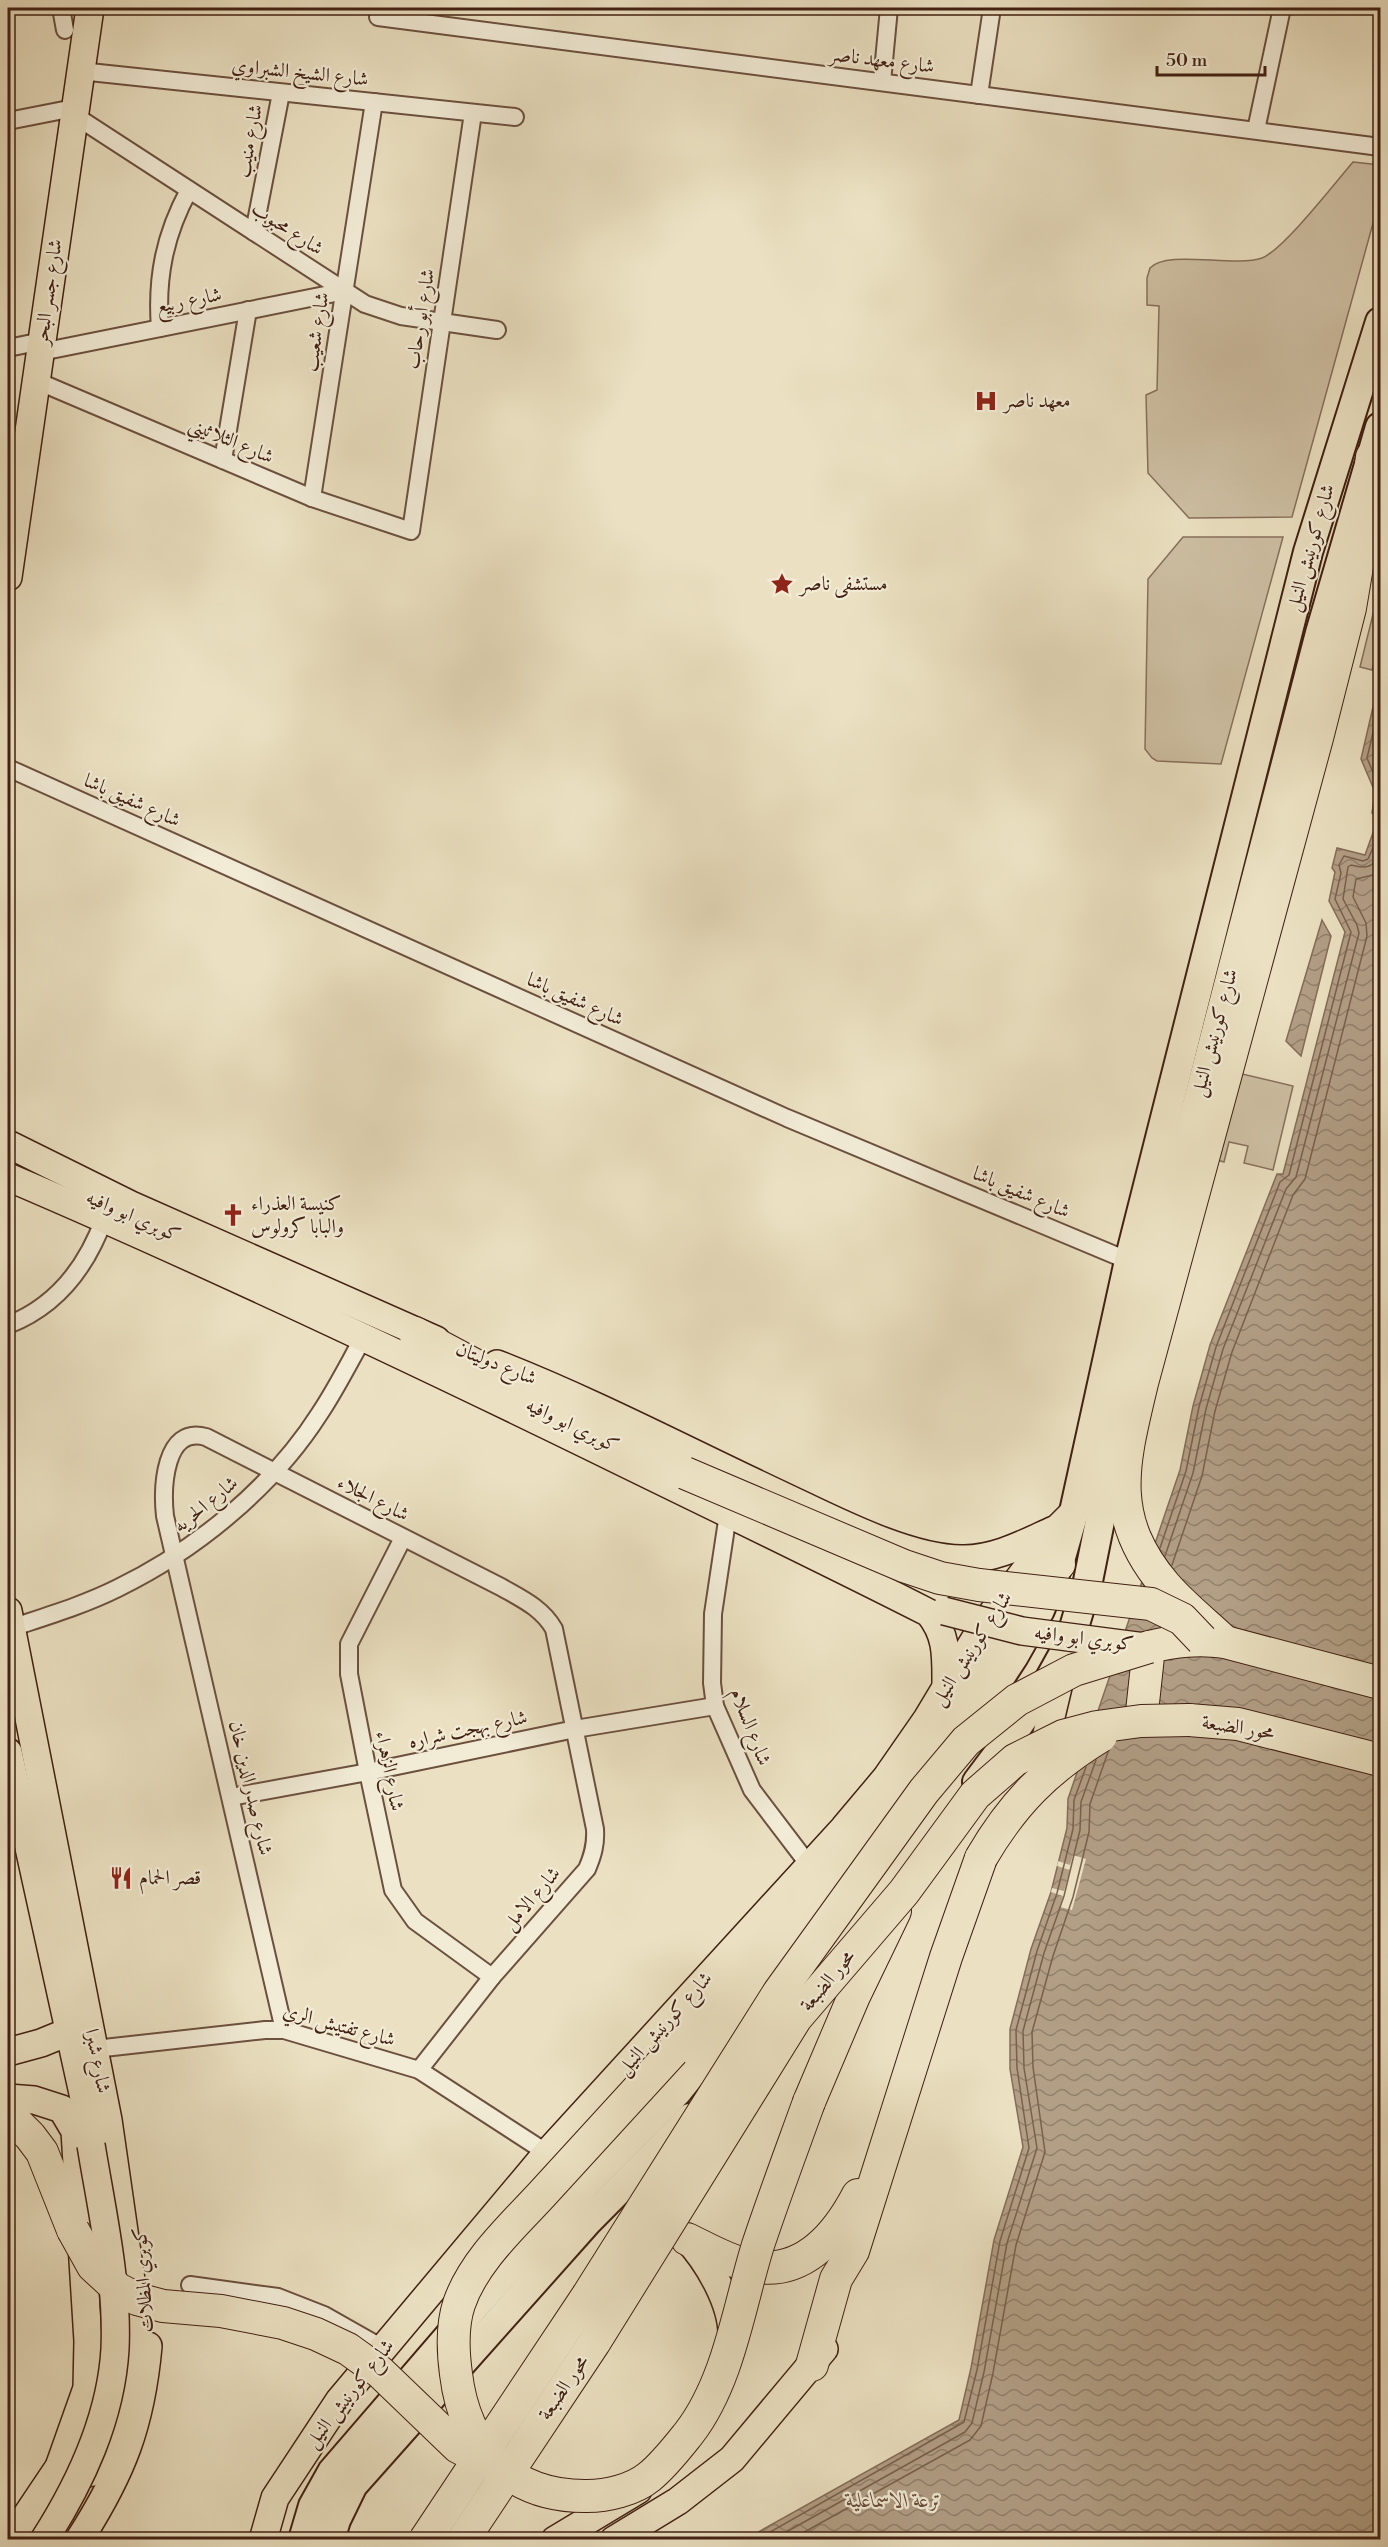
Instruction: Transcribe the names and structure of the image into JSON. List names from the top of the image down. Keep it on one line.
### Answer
{"streets":{"highway":["شارع كورنيش النيل","محور الضبعة"],"main road":["شارع جسر البحر","كوبري ابو وافيه","شارع دوليتان","شارع شبرا","كوبري المظلات"],"street":["شارع معهد ناصر","شارع الشيخ الشبراوي","شارع منيب","شارع محبوب","شارع ربيع","شارع أبو رحاب","شارع شعيب","شارع الثلاثيني","شارع شفيق باشا","شارع الجلاء","شارع الحريه","شارع السلام","شارع بهجت شراره","شارع الزهراء","شارع صدر الدين خان","شارع الامل","شارع تفتيش الري"]},"crossings":[["شارع الشيخ الشبراوي","شارع منيب"],["شارع الشيخ الشبراوي","شارع جسر البحر"],["شارع الشيخ الشبراوي","شارع أبو رحاب"],["شارع الشيخ الشبراوي","شارع شعيب"],["شارع منيب","شارع محبوب"],["شارع محبوب","شارع جسر البحر"],["شارع محبوب","شارع ربيع"],["شارع محبوب","شارع أبو رحاب"],["شارع محبوب","شارع شعيب"],["شارع جسر البحر","شارع ربيع"],["شارع جسر البحر","شارع الثلاثيني"],["شارع ربيع","شارع شعيب"],["شارع أبو رحاب","شارع الثلاثيني"],["شارع شعيب","شارع الثلاثيني"],["شارع كورنيش النيل","شارع شفيق باشا"],["شارع كورنيش النيل","شارع دوليتان"],["شارع كورنيش النيل","شارع السلام"],["شارع كورنيش النيل","شارع تفتيش الري"],["كوبري ابو وافيه","محور الضبعة"],["شارع دوليتان","شارع الحريه"],["شارع دوليتان","شارع السلام"],["شارع الجلاء","شارع الحريه"],["شارع الجلاء","شارع بهجت شراره"],["شارع الجلاء","شارع الزهراء"],["شارع الجلاء","شارع صدر الدين خان"],["شارع الجلاء","شارع الامل"],["شارع الحريه","شارع صدر الدين خان"],["شارع الحريه","شارع شبرا"],["شارع السلام","شارع بهجت شراره"],["شارع بهجت شراره","شارع الزهراء"],["شارع بهجت شراره","شارع صدر الدين خان"],["شارع بهجت شراره","شارع الامل"],["شارع الزهراء","شارع الامل"],["شارع صدر الدين خان","شارع تفتيش الري"],["شارع الامل","شارع تفتيش الري"],["شارع تفتيش الري","شارع شبرا"],["شارع شبرا","كوبري المظلات"]],"water":["ترعة الاسماعلية"],"places":{"hospital":["معهد ناصر"],"place":["مستشفى ناصر"],"church":["كنيسة العذراء والبابا كرولوس"],"restaurant":["قصر الحمام"]},"scale_bar":"50 m"}
